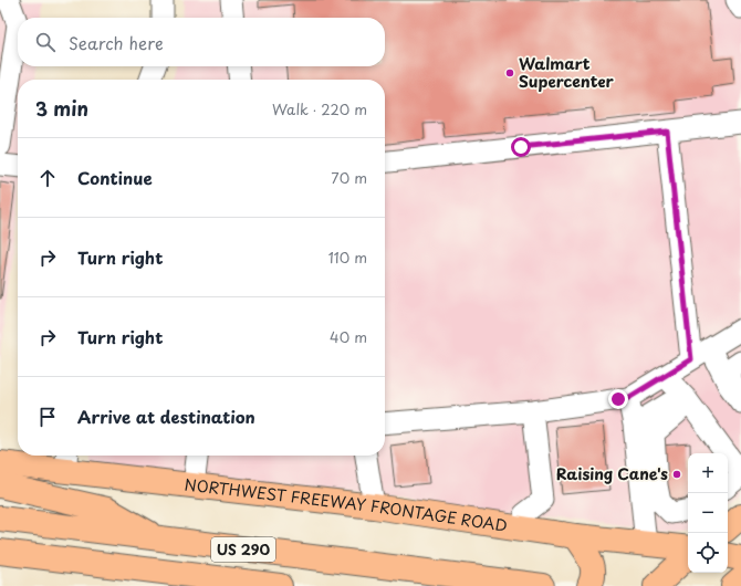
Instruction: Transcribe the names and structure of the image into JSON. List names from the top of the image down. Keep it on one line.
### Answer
{"streets":{"main road":["NORTHWEST FREEWAY FRONTAGE ROAD","US 290"]},"places":["Walmart Supercenter","Raising Cane's"],"page":{"search":"Search here","heading":["3 min","Walk · 220 m"],"list":[["Continue","70 m"],["Turn right","110 m"],["Turn right","40 m"],"Arrive at destination"],"map_buttons":["+","−"]}}
